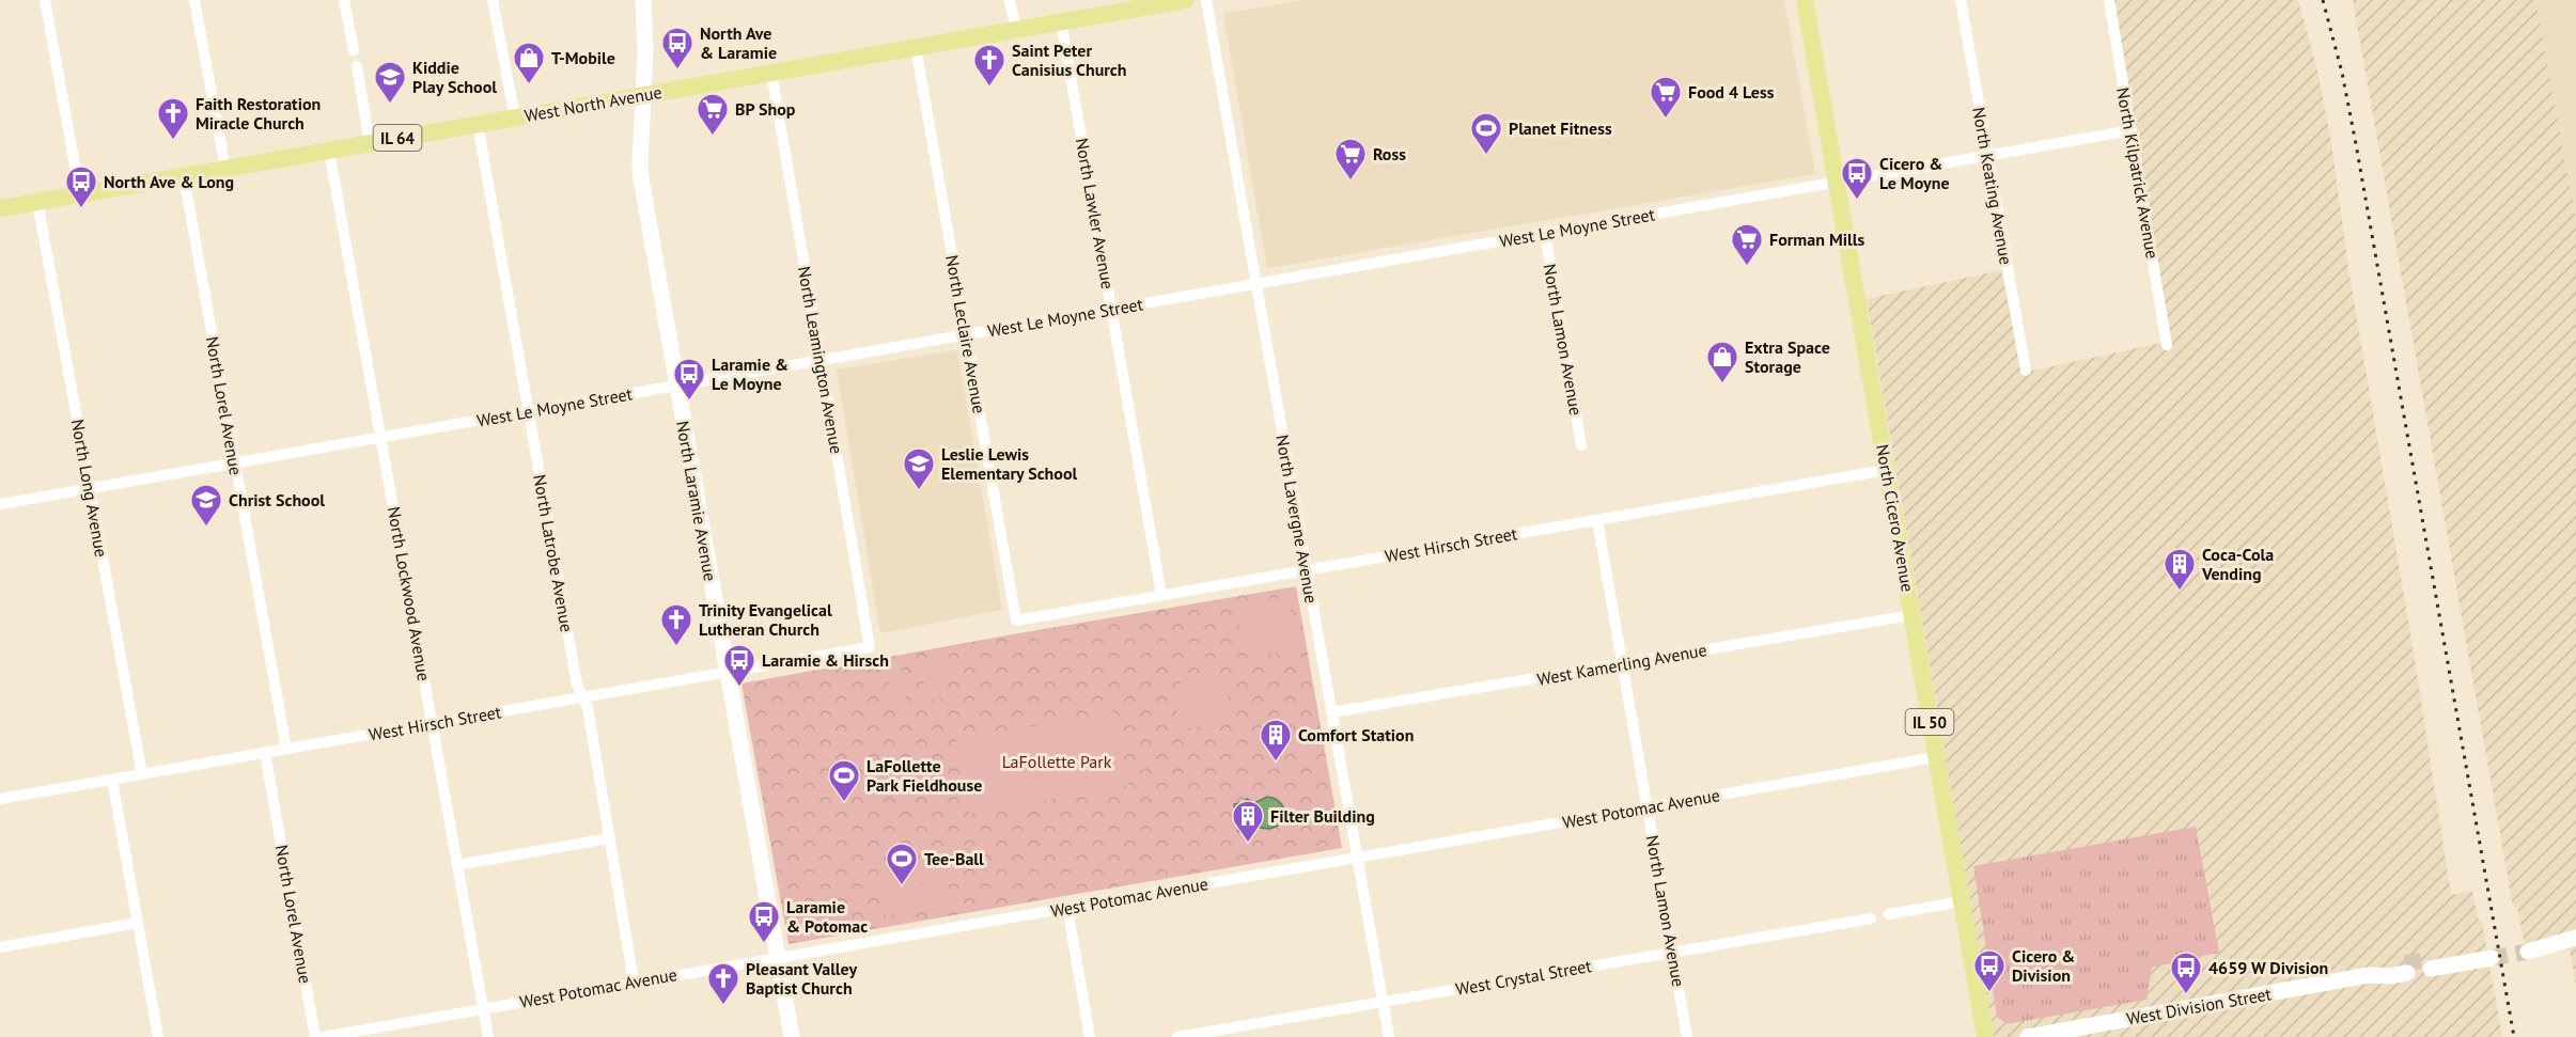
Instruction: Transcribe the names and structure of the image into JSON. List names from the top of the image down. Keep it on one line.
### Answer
{"streets":{"main road":["West North Avenue","IL 64","North Cicero Avenue","IL 50"],"street":["North Kilpatrick Avenue","North Keating Avenue","North Lawler Avenue","West Le Moyne Street","North Leclaire Avenue","North Lamon Avenue","North Leamington Avenue","North Lorel Avenue","North Long Avenue","North Laramie Avenue","North Lavergne Avenue","West Hirsch Street","North Latrobe Avenue","North Lockwood Avenue","West Kamerling Avenue","West Potomac Avenue","West Crystal Street","West Division Street"]},"crossings":[["West North Avenue","North Lawler Avenue"],["West North Avenue","North Leclaire Avenue"],["West North Avenue","North Leamington Avenue"],["West North Avenue","North Lorel Avenue"],["West North Avenue","North Long Avenue"],["West North Avenue","North Laramie Avenue"],["West North Avenue","North Latrobe Avenue"],["West North Avenue","North Lockwood Avenue"],["North Kilpatrick Avenue","West Le Moyne Street"],["North Keating Avenue","West Le Moyne Street"],["North Lawler Avenue","West Le Moyne Street"],["North Lawler Avenue","West Hirsch Street"],["West Le Moyne Street","North Leclaire Avenue"],["West Le Moyne Street","North Lamon Avenue"],["West Le Moyne Street","North Leamington Avenue"],["West Le Moyne Street","North Lorel Avenue"],["West Le Moyne Street","North Long Avenue"],["West Le Moyne Street","North Laramie Avenue"],["West Le Moyne Street","North Cicero Avenue"],["West Le Moyne Street","North Lavergne Avenue"],["West Le Moyne Street","North Latrobe Avenue"],["West Le Moyne Street","North Lockwood Avenue"],["North Leclaire Avenue","West Hirsch Street"],["North Lamon Avenue","West Hirsch Street"],["North Lamon Avenue","West Kamerling Avenue"],["North Lamon Avenue","West Potomac Avenue"],["North Lamon Avenue","West Crystal Street"],["North Leamington Avenue","West Hirsch Street"],["North Lorel Avenue","West Hirsch Street"],["North Long Avenue","West Hirsch Street"],["North Laramie Avenue","West Hirsch Street"],["North Laramie Avenue","West Potomac Avenue"],["North Cicero Avenue","West Hirsch Street"],["North Cicero Avenue","West Kamerling Avenue"],["North Cicero Avenue","West Potomac Avenue"],["North Lavergne Avenue","West Hirsch Street"],["North Lavergne Avenue","West Kamerling Avenue"],["North Lavergne Avenue","West Potomac Avenue"],["North Lavergne Avenue","West Crystal Street"],["West Hirsch Street","North Latrobe Avenue"],["West Hirsch Street","North Lockwood Avenue"],["North Latrobe Avenue","West Potomac Avenue"],["North Lockwood Avenue","West Potomac Avenue"]],"parks":["LaFollette Park"],"places":{"bus stop":["North Ave & Laramie","Cicero & Le Moyne","North Ave & Long","Laramie & Le Moyne","Laramie & Hirsch","Laramie & Potomac","Cicero & Division","4659 W Division"],"shop":["T-Mobile","Extra Space Storage"],"church":["Saint Peter Canisius Church","Faith Restoration Miracle Church","Trinity Evangelical Lutheran Church","Pleasant Valley Baptist Church"],"school or university":["Kiddie Play School","Leslie Lewis Elementary School","Christ School"],"supermarket":["Food 4 Less","BP Shop","Ross","Forman Mills"],"sports":["Planet Fitness","LaFollette Park Fieldhouse","Tee-Ball"],"building":["Coca-Cola Vending","Comfort Station","Filter Building"]}}
